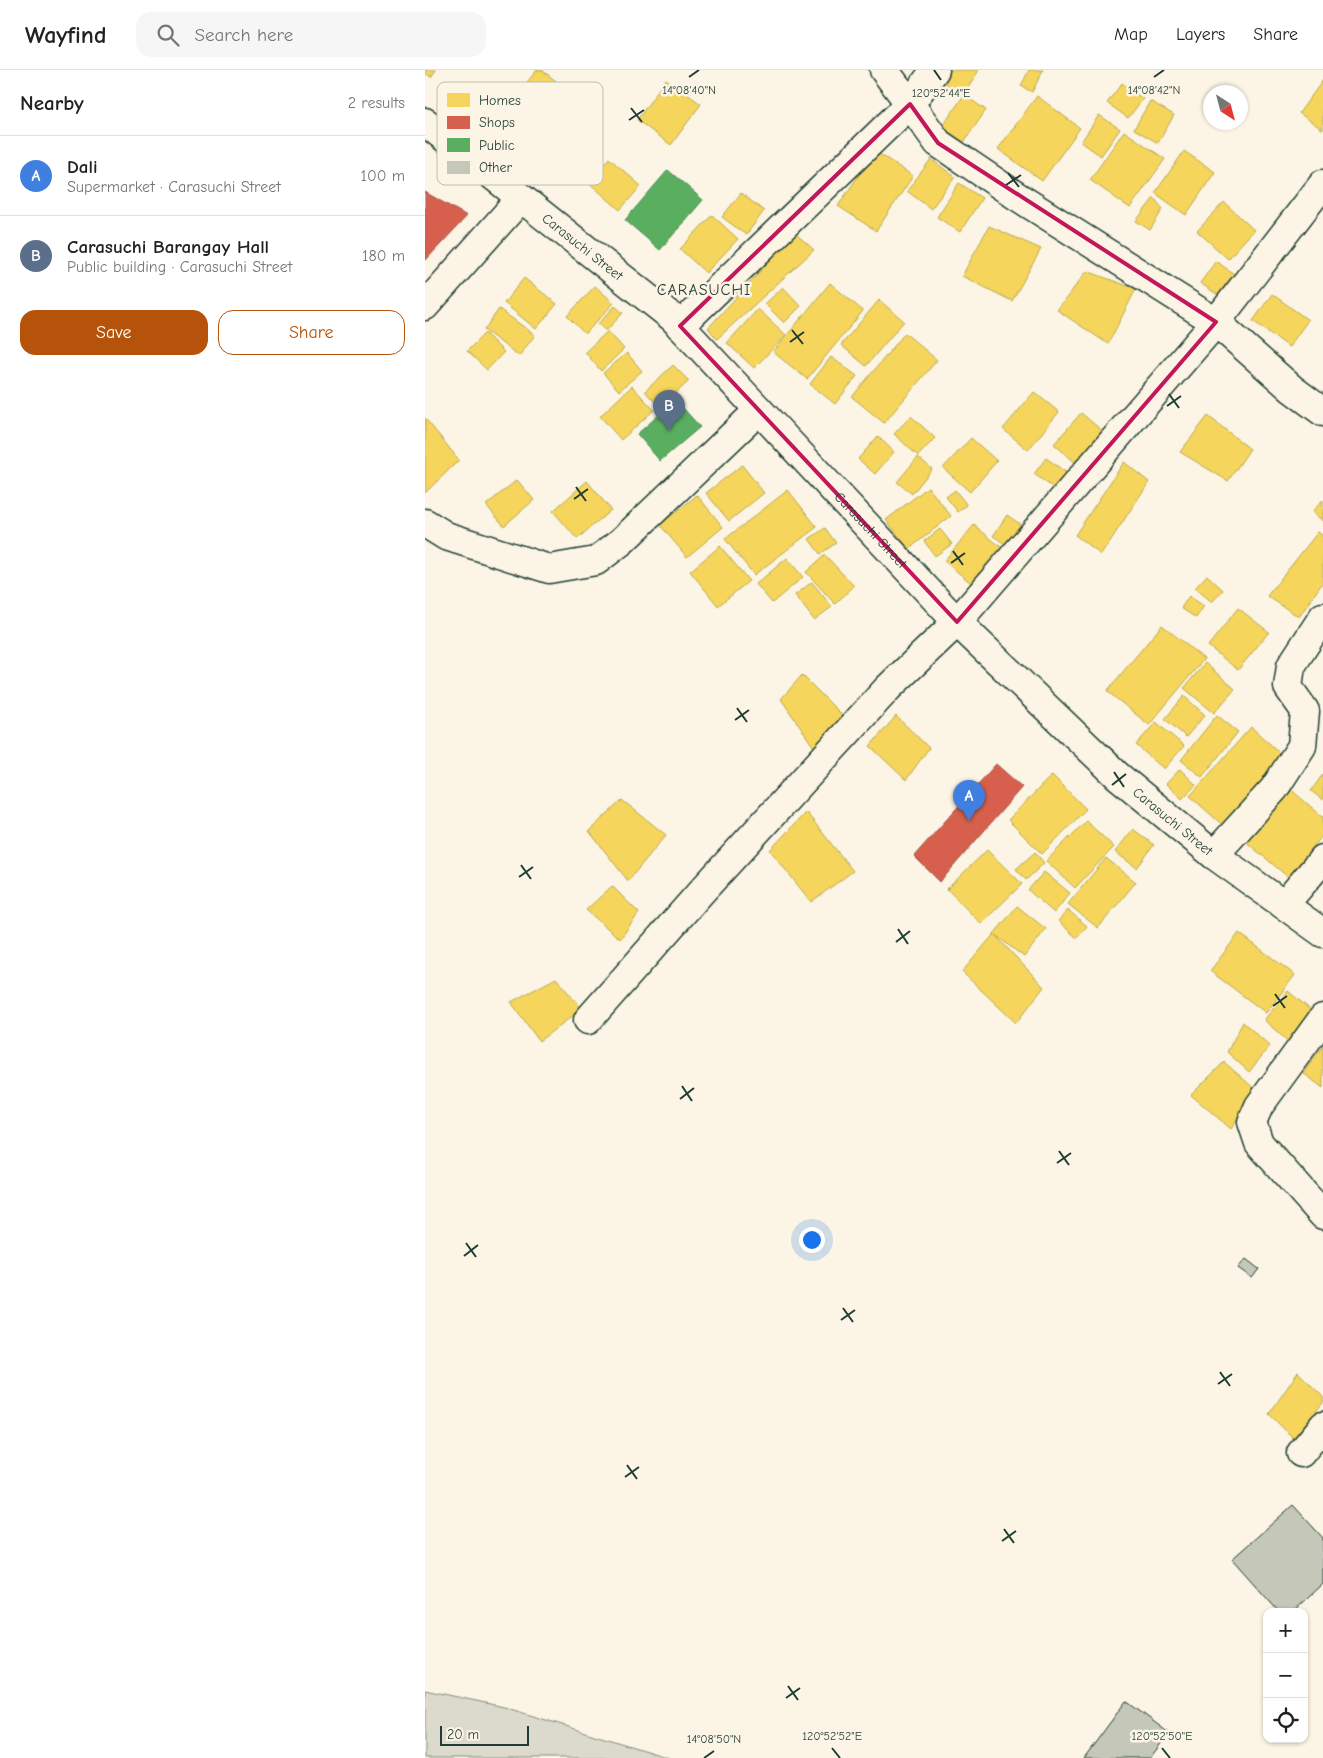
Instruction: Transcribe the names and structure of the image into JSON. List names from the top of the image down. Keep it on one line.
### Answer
{"streets":{"street":["Carasuchi Street"]},"districts":["CARASUCHI"],"legend":["Homes","Shops","Public","Other"],"scale_bar":"20 m","north":"bottom right","page":{"header":"Wayfind","search":"Search here","nav":["Map","Layers","Share"],"heading":["Nearby","2 results"],"list":[{"mark":"A","name":"Dali","note":"Supermarket · Carasuchi Street","value":"100 m"},{"mark":"B","name":"Carasuchi Barangay Hall","note":"Public building · Carasuchi Street","value":"180 m"}],"buttons":["Save","Share"],"pins":["B","A"],"map_buttons":["+","−"],"scale":"20 m"},"coordinates":["14°08'40\"N","14°08'42\"N","120°52'44\"E","120°52'52\"E","120°52'50\"E","14°08'50\"N"]}
